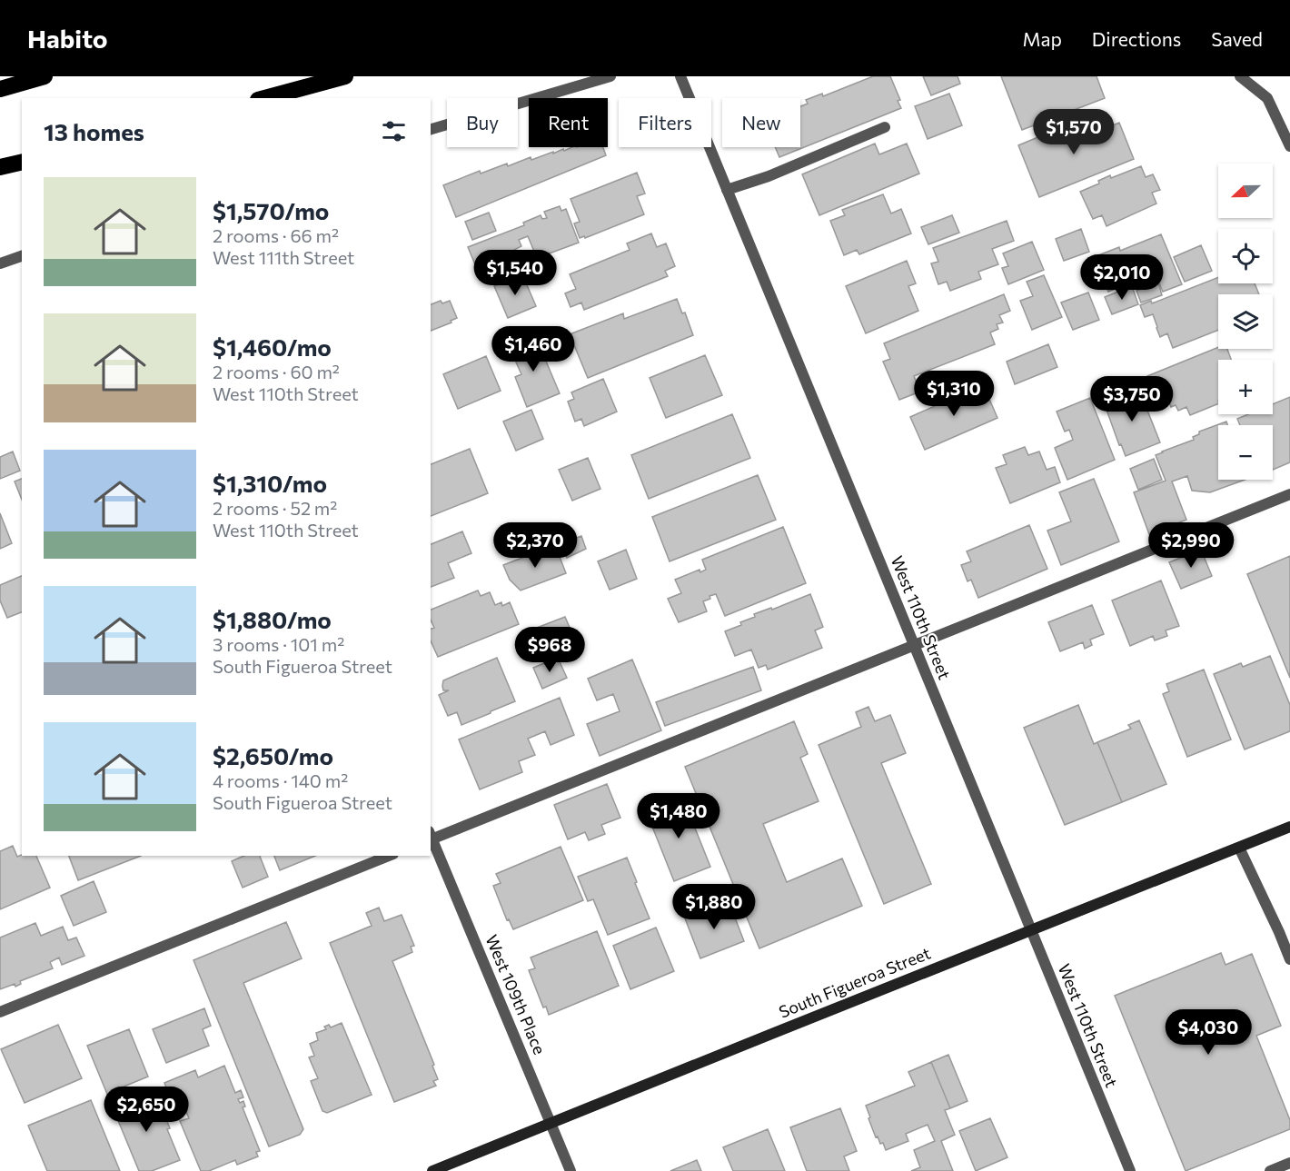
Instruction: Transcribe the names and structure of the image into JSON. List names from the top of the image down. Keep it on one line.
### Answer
{"streets":{"main road":["South Figueroa Street"],"street":["West 110th Street","West 109th Place"]},"crossings":[["West 110th Street","South Figueroa Street"],["South Figueroa Street","West 109th Place"]],"north":"left","page":{"header":"Habito","nav":["Map","Directions","Saved"],"chip":["Buy","Rent","Filters","New"],"heading":"13 homes","price":["$1,570","$1,540","$2,010","$1,460","$1,310","$3,750","$2,370","$2,990","$968","$1,480","$1,880","$4,030","$2,650"],"map_buttons":["+","−"],"list":[{"name":"$1,570/mo","note":"2 rooms · 66 m² · West 111th Street"},{"name":"$1,460/mo","note":"2 rooms · 60 m² · West 110th Street"},{"name":"$1,310/mo","note":"2 rooms · 52 m² · West 110th Street"},{"name":"$1,880/mo","note":"3 rooms · 101 m² · South Figueroa Street"},{"name":"$2,650/mo","note":"4 rooms · 140 m² · South Figueroa Street"}]}}
